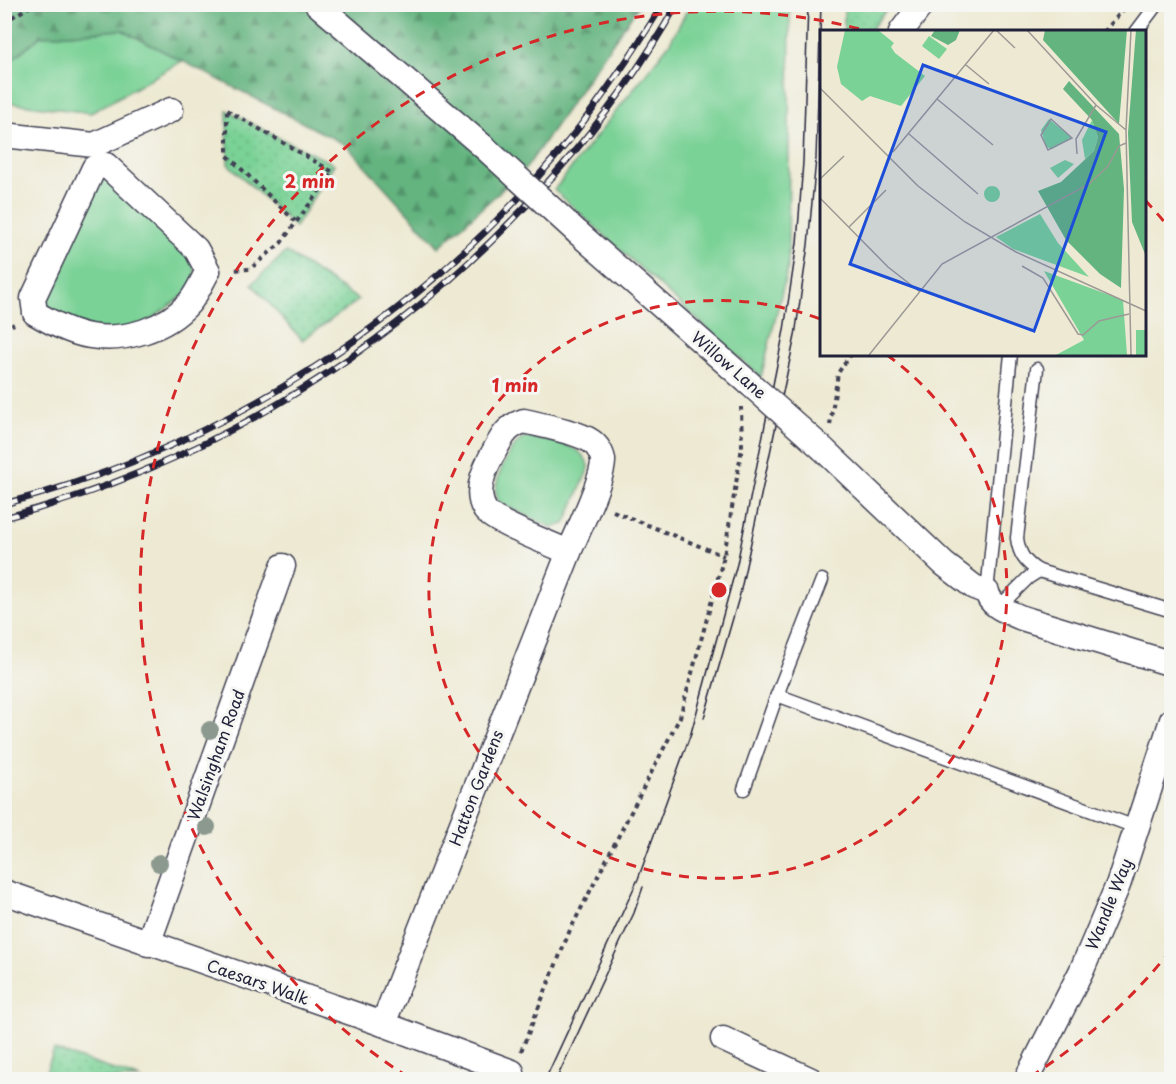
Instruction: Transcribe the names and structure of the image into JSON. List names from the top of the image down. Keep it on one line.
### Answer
{"streets":{"street":["Willow Lane","Walsingham Road","Hatton Gardens","Wandle Way","Caesars Walk"]},"crossings":[["Walsingham Road","Caesars Walk"],["Hatton Gardens","Caesars Walk"]],"rings":["2 min","1 min"]}
